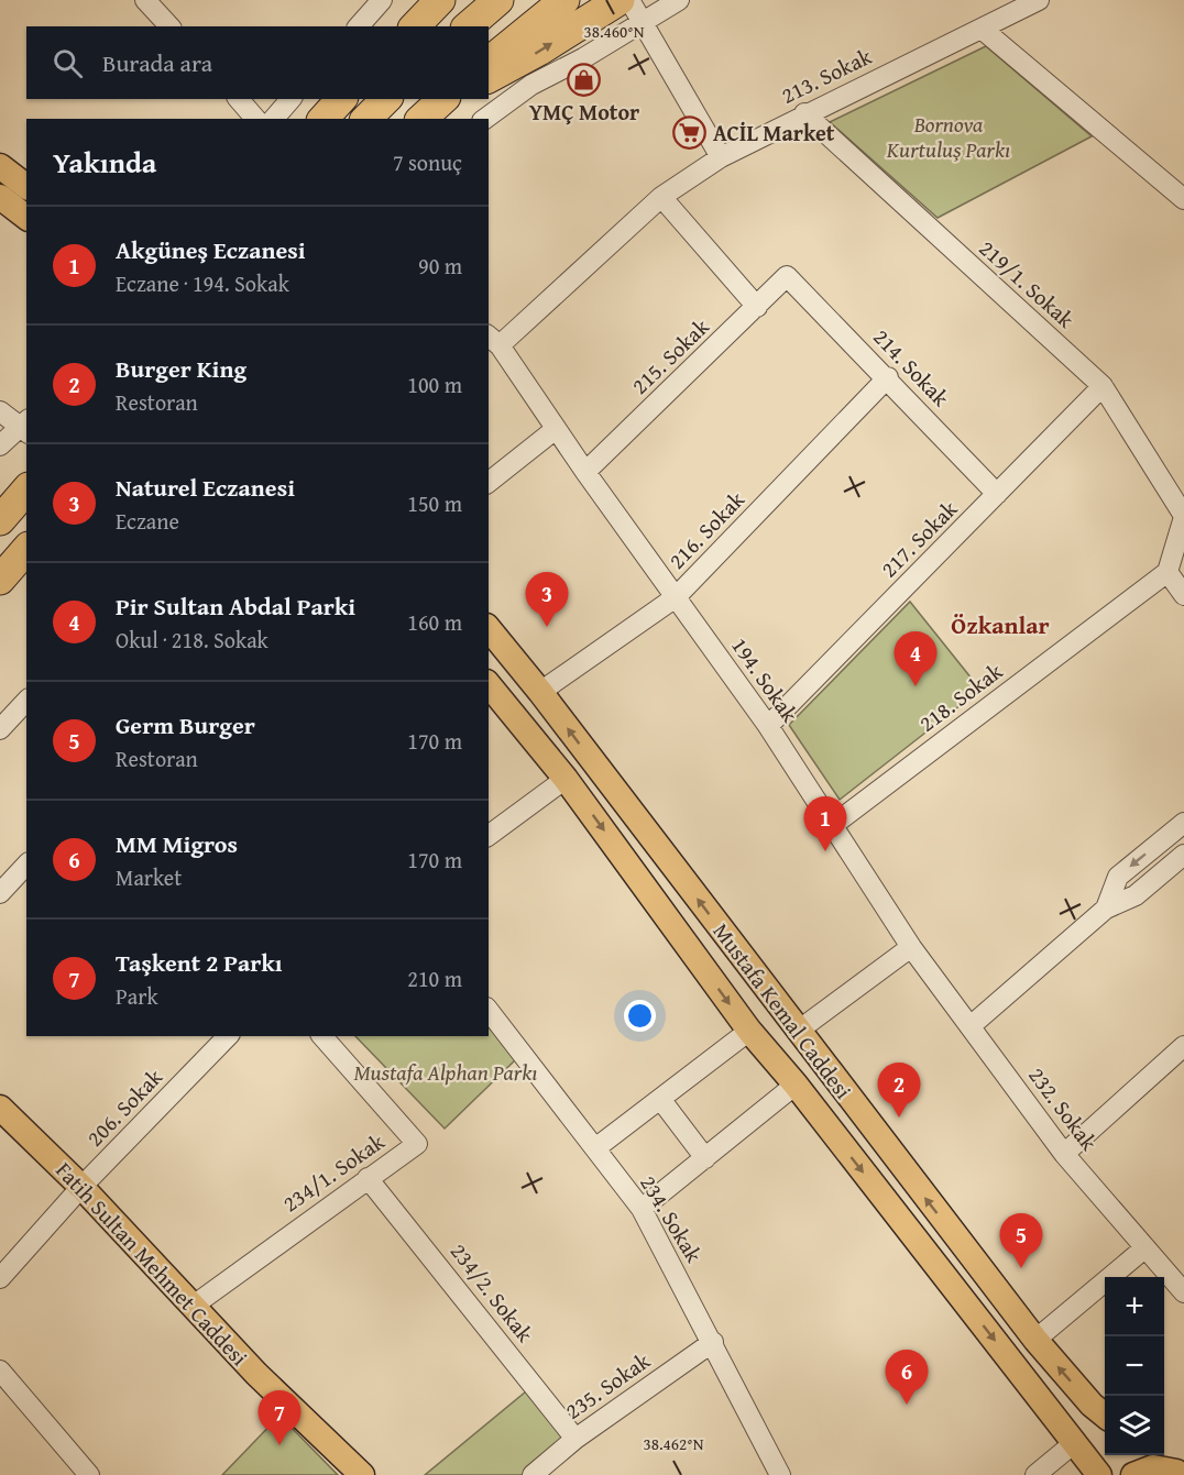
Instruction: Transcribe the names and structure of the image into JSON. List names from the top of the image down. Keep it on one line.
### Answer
{"streets":{"main road":["Mustafa Kemal Caddesi","Fatih Sultan Mehmet Caddesi"],"street":["213. Sokak","219/1. Sokak","215. Sokak","214. Sokak","216. Sokak","217. Sokak","194. Sokak","218. Sokak","206. Sokak","232. Sokak","234/1. Sokak","234. Sokak","234/2. Sokak","235. Sokak"]},"crossings":[["213. Sokak","219/1. Sokak"],["213. Sokak","194. Sokak"],["219/1. Sokak","217. Sokak"],["215. Sokak","214. Sokak"],["215. Sokak","194. Sokak"],["214. Sokak","216. Sokak"],["214. Sokak","217. Sokak"],["216. Sokak","194. Sokak"],["216. Sokak","Mustafa Kemal Caddesi"],["217. Sokak","194. Sokak"],["194. Sokak","218. Sokak"],["194. Sokak","232. Sokak"],["206. Sokak","Fatih Sultan Mehmet Caddesi"],["234/1. Sokak","Fatih Sultan Mehmet Caddesi"],["234/1. Sokak","234/2. Sokak"],["234. Sokak","235. Sokak"],["234/2. Sokak","235. Sokak"]],"districts":["Özkanlar"],"parks":["Bornova Kurtuluş Parkı","Mustafa Alphan Parkı"],"places":{"shop":["YMÇ Motor"],"supermarket":["ACİL Market"]},"page":{"search":"Burada ara","heading":["Yakında","7 sonuç"],"list":[{"mark":"1","name":"Akgüneş Eczanesi","note":"Eczane · 194. Sokak","value":"90 m"},{"mark":"2","name":"Burger King","note":"Restoran","value":"100 m"},{"mark":"3","name":"Naturel Eczanesi","note":"Eczane","value":"150 m"},{"mark":"4","name":"Pir Sultan Abdal Parki","note":"Okul · 218. Sokak","value":"160 m"},{"mark":"5","name":"Germ Burger","note":"Restoran","value":"170 m"},{"mark":"6","name":"MM Migros","note":"Market","value":"170 m"},{"mark":"7","name":"Taşkent 2 Parkı","note":"Park","value":"210 m"}],"pins":["3","4","1","2","5","6","7"],"map_buttons":["+","−"]},"coordinates":["38.460°N","38.462°N"]}
